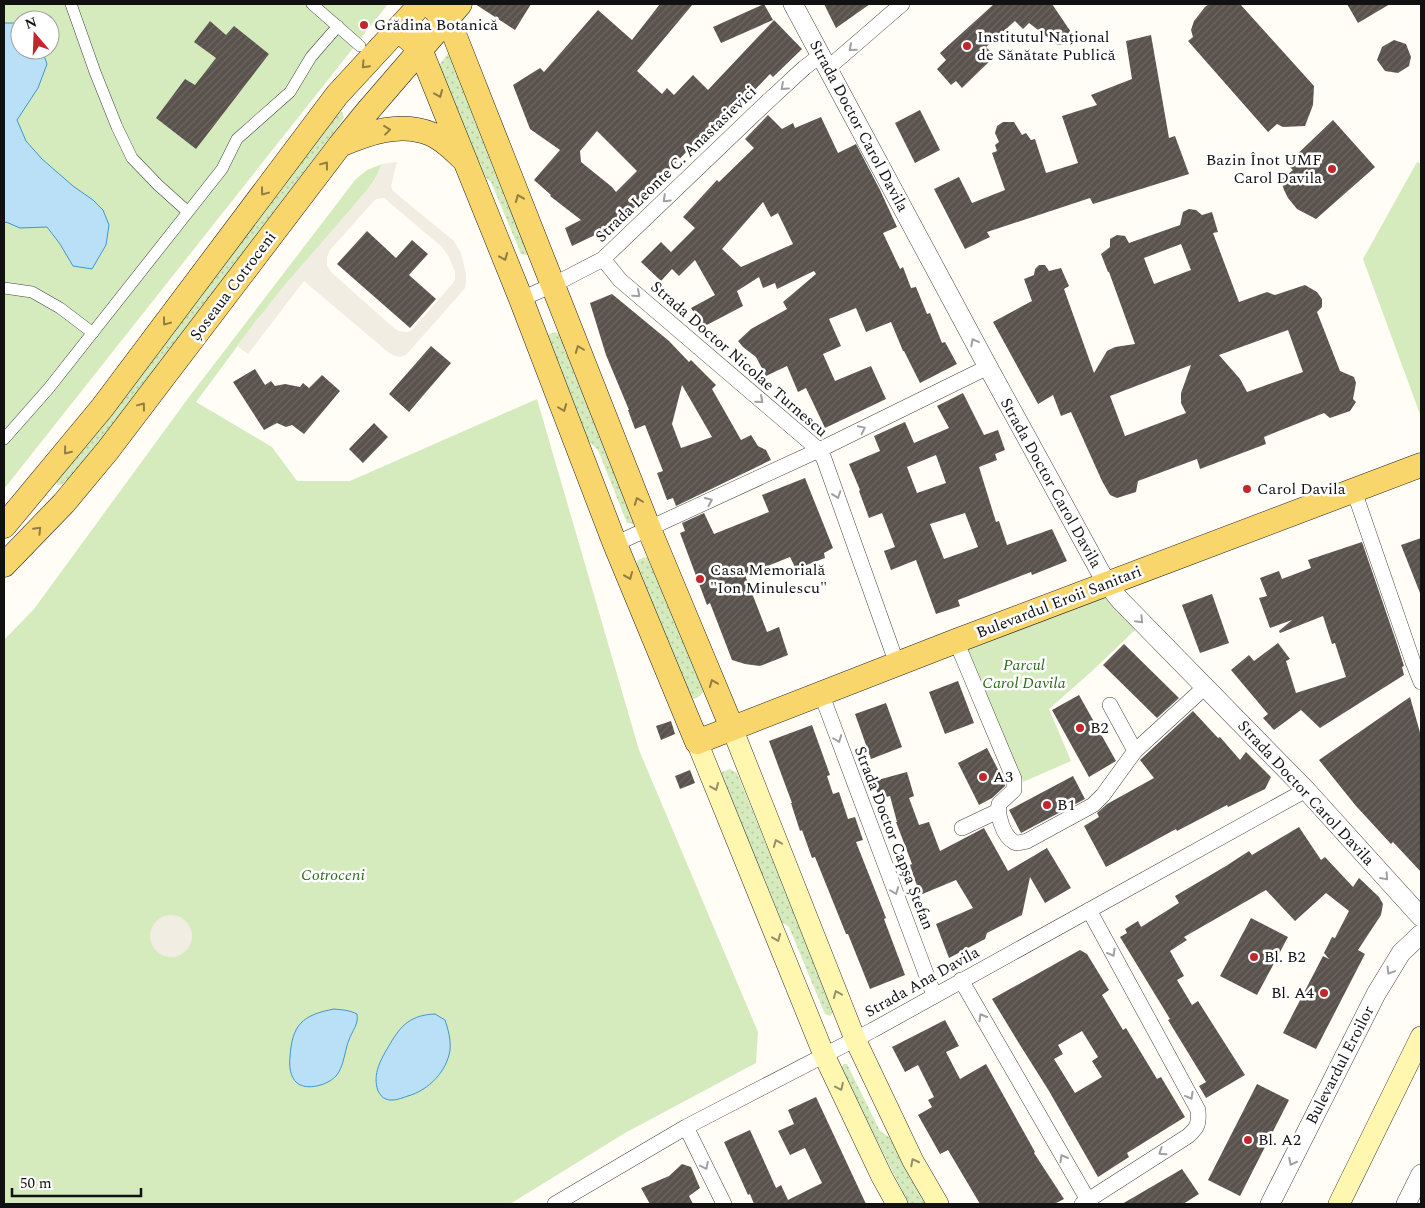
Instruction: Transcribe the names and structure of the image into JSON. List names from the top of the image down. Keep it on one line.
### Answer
{"streets":{"main road":["Șoseaua Cotroceni","Bulevardul Eroii Sanitari"],"street":["Strada Doctor Carol Davila","Strada Leonte C. Anastasievici","Strada Doctor Nicolae Turnescu","Strada Doctor Capșa Ștefan","Strada Ana Davila","Bulevardul Eroilor"]},"crossings":[["Strada Doctor Carol Davila","Strada Leonte C. Anastasievici"],["Strada Doctor Carol Davila","Bulevardul Eroii Sanitari"],["Strada Doctor Carol Davila","Strada Ana Davila"],["Strada Leonte C. Anastasievici","Strada Doctor Nicolae Turnescu"],["Strada Doctor Nicolae Turnescu","Bulevardul Eroii Sanitari"],["Bulevardul Eroii Sanitari","Strada Doctor Capșa Ștefan"],["Strada Doctor Capșa Ștefan","Strada Ana Davila"]],"one_way":["Strada Leonte C. Anastasievici","Strada Doctor Nicolae Turnescu","Strada Doctor Capșa Ștefan","Bulevardul Eroilor"],"parks":["Parcul Carol Davila","Cotroceni"],"places":["Grădina Botanică","Institutul Național de Sănătate Publică","Bazin Înot UMF Carol Davila","Carol Davila","Casa Memorială \"Ion Minulescu\"","B2","A3","B1","Bl. B2","Bl. A4","Bl. A2"],"scale_bar":"50 m","north":"top"}
